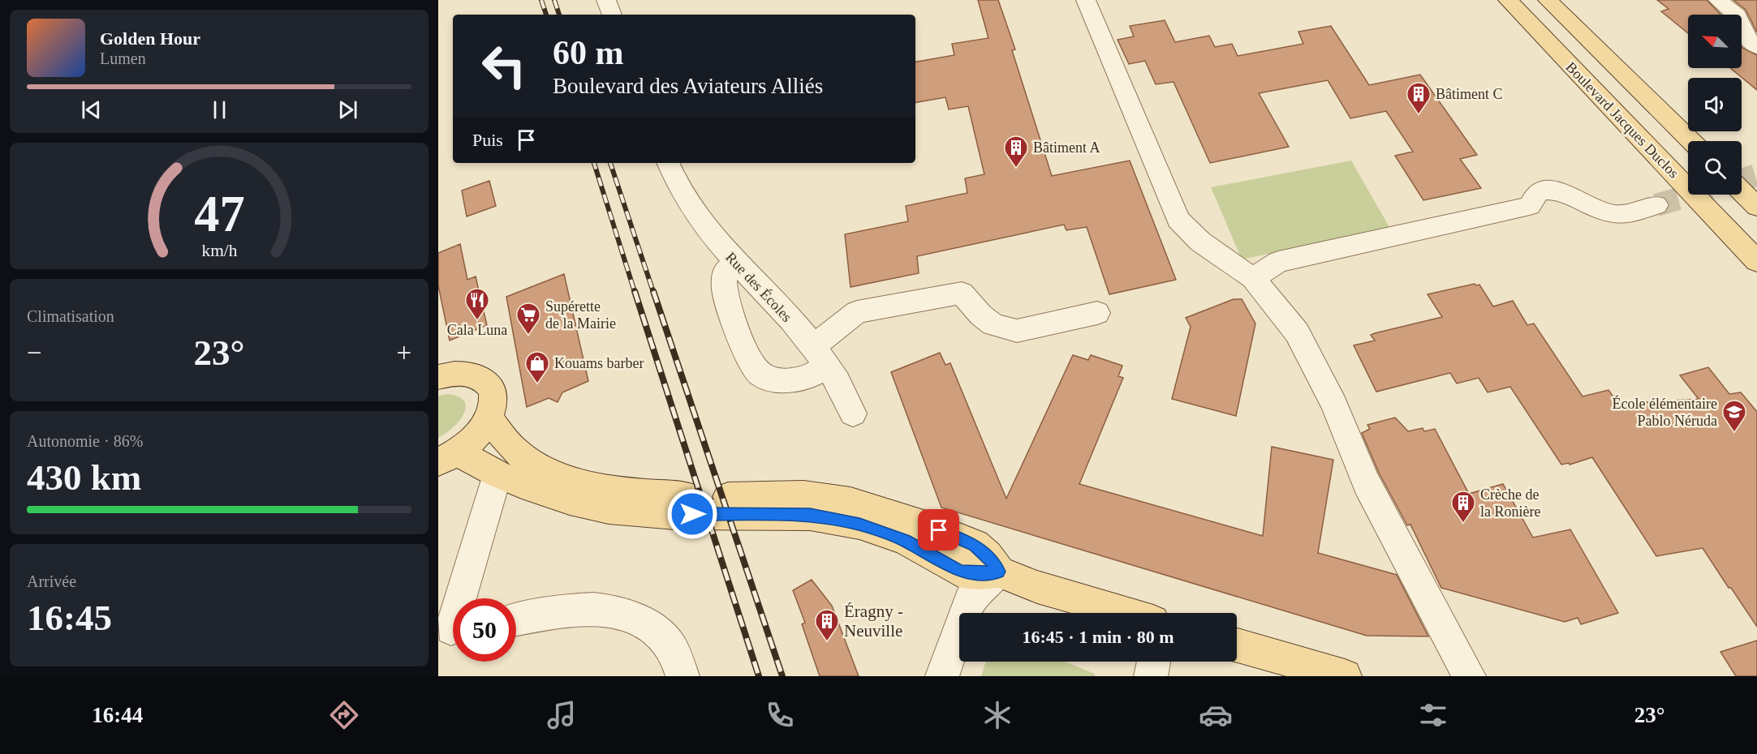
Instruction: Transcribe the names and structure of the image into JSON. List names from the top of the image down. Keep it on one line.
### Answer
{"streets":{"main road":["Boulevard Jacques Duclos"],"street":["Rue des Écoles"]},"places":{"building":["Bâtiment C","Bâtiment A","Crèche de la Ronière","Éragny - Neuville"],"restaurant":["Cala Luna"],"supermarket":["Supérette de la Mairie"],"shop":["Kouams barber"],"school or university":["École élémentaire Pablo Néruda"]},"north":"top left","page":{"turn":["60 m","Boulevard des Aviateurs Alliés"],"song":["Golden Hour","Lumen"],"then":"Puis","tile":["Climatisation",["Autonomie · 86%","430 km"],["Arrivée","16:45"]],"heat":["−","23°","+"],"limit":"50","trip":"16:45 · 1 min · 80 m","tabs":["16:44","23°"],"gauge":["47","km/h"]}}
